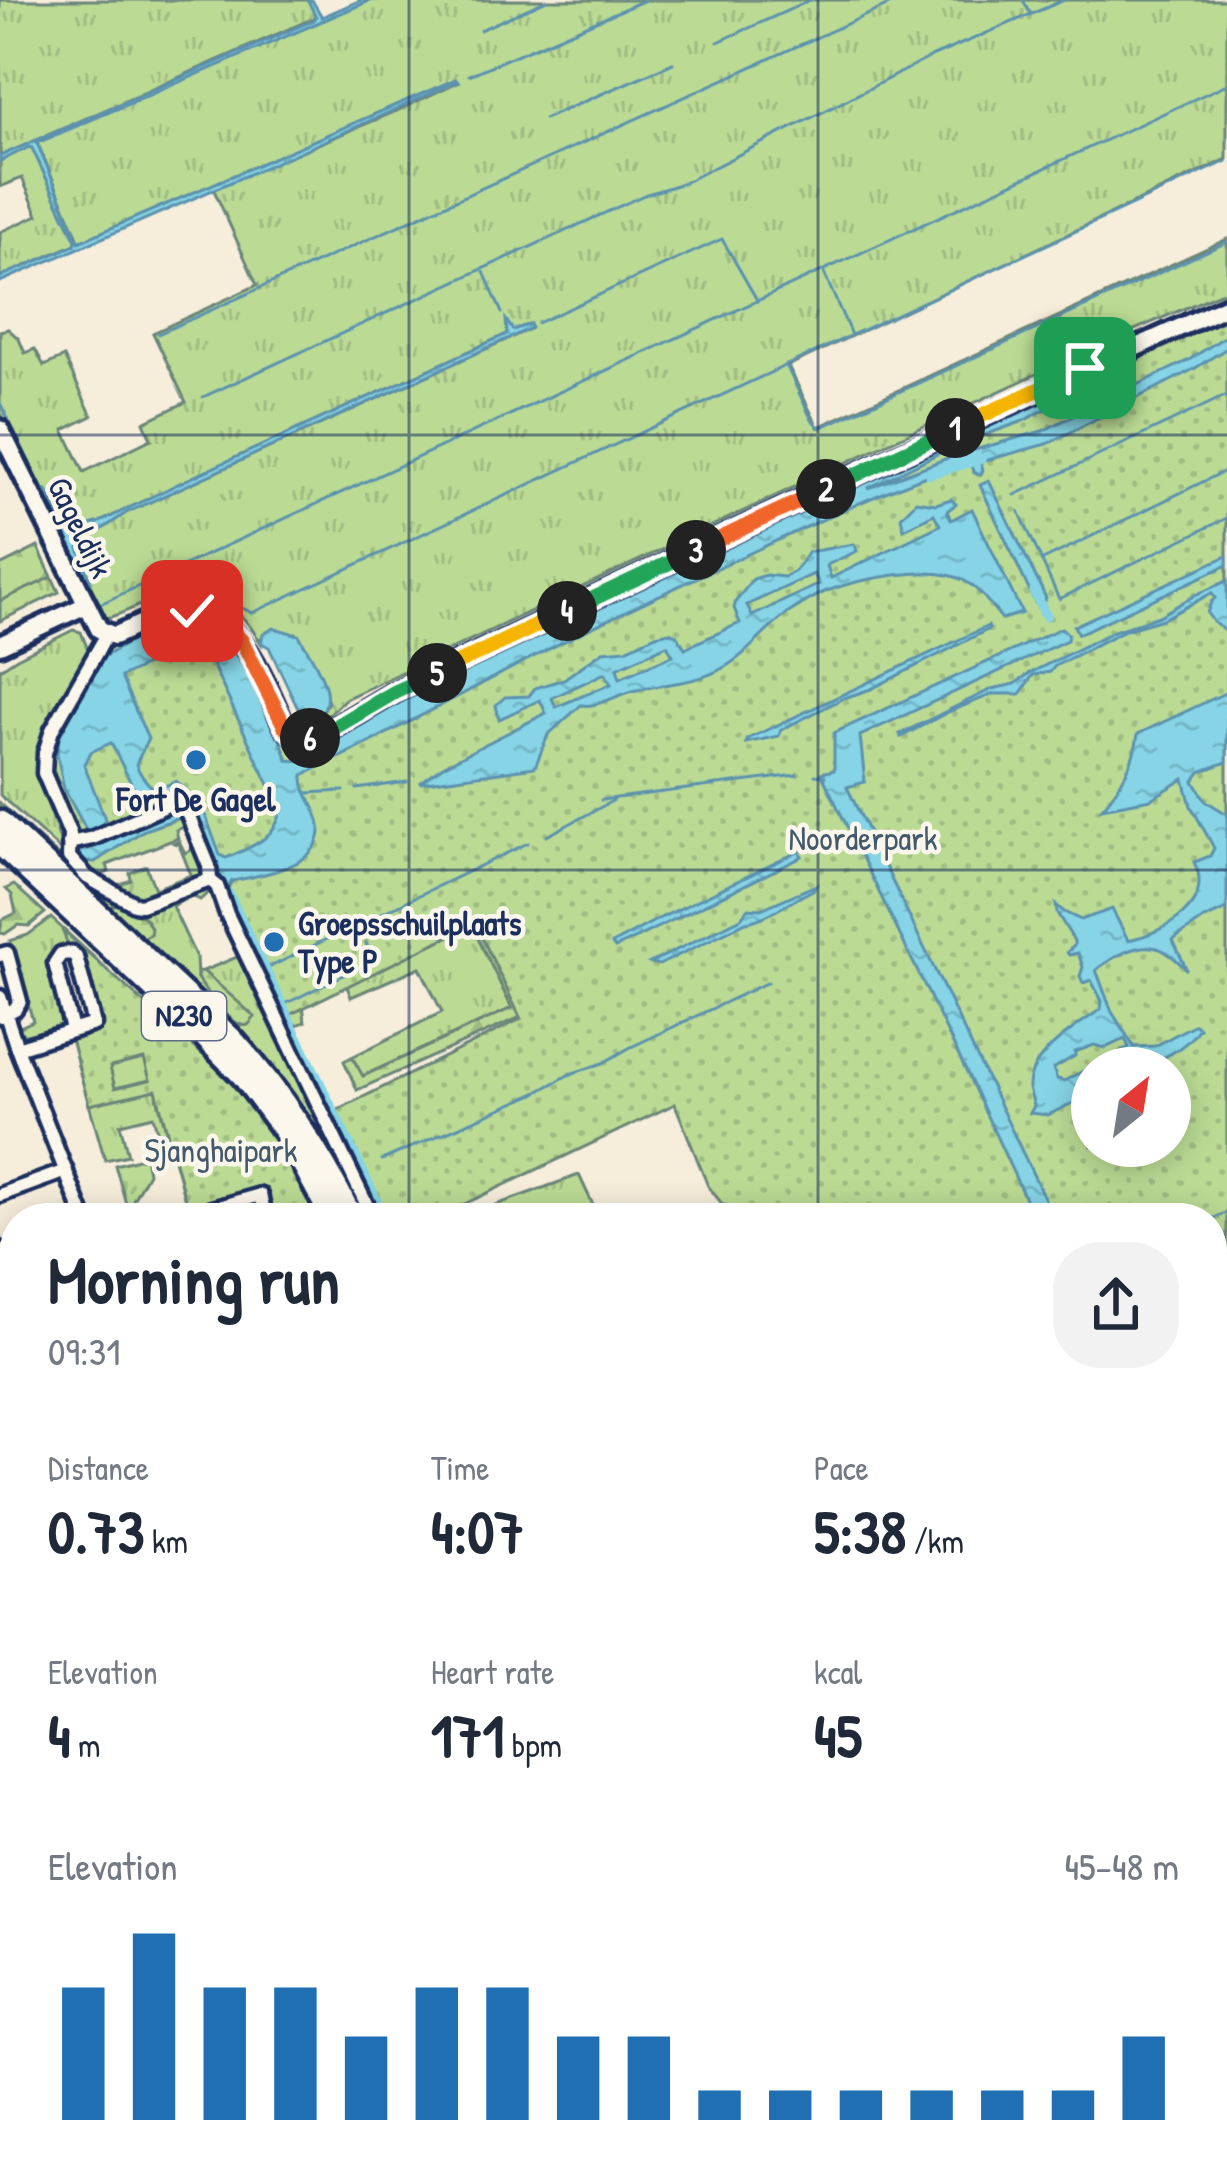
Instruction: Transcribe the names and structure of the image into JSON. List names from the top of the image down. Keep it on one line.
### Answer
{"streets":{"highway":["N230"],"street":["Gageldijk"]},"parks":["Noorderpark","Sjanghaipark"],"places":["Fort De Gagel","Groepsschuilplaats Type P"],"north":"top right","page":{"pins":["1","2","3","4","5","6"],"heading":["Morning run","09:31"],"stats":[["Distance","0.73 km"],["Time","4:07"],["Pace","5:38 /km"],["Elevation","4 m"],["Heart rate","171 bpm"],["kcal","45"]],"chart":["Elevation","45–48 m"]}}
